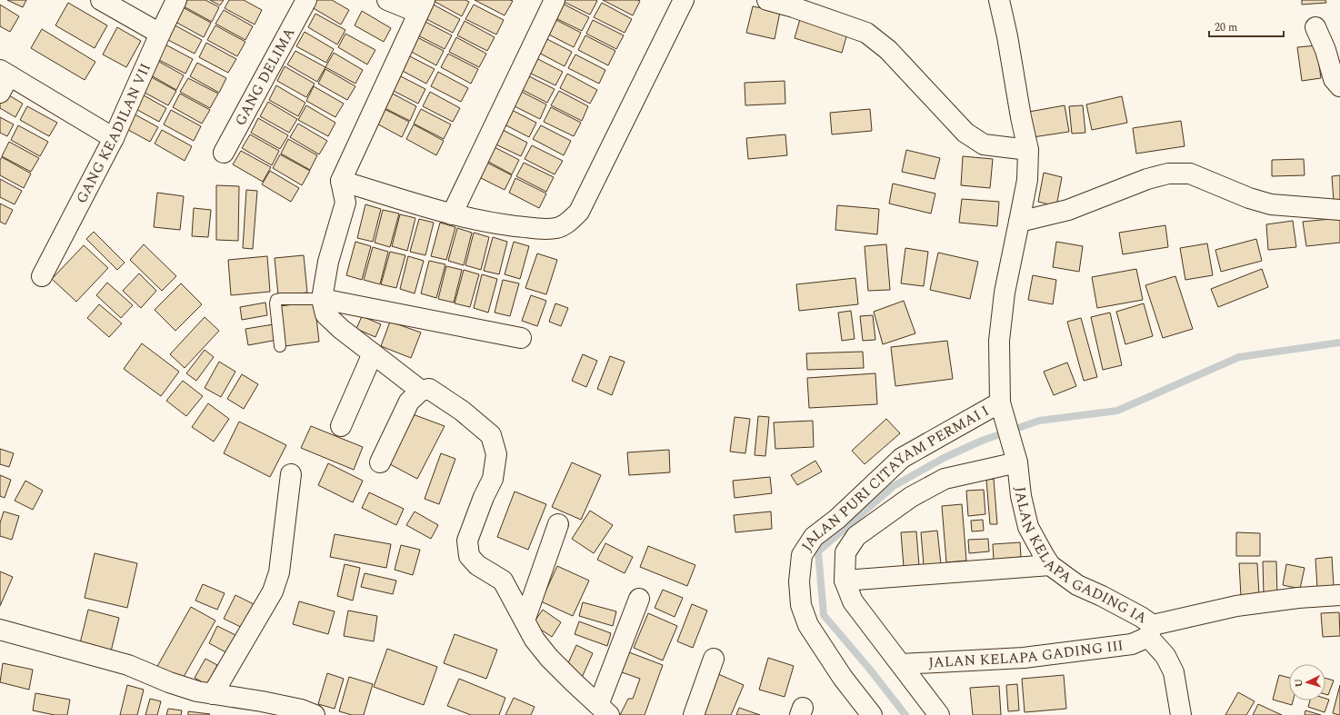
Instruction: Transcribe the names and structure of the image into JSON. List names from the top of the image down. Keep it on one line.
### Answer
{"streets":{"street":["GANG DELIMA","GANG KEADILAN VII","JALAN PURI CITAYAM PERMAI I","JALAN KELAPA GADING IA","JALAN KELAPA GADING III"]},"crossings":[["JALAN PURI CITAYAM PERMAI I","JALAN KELAPA GADING IA"],["JALAN KELAPA GADING IA","JALAN KELAPA GADING III"]],"scale_bar":"20 m","north":"left"}
